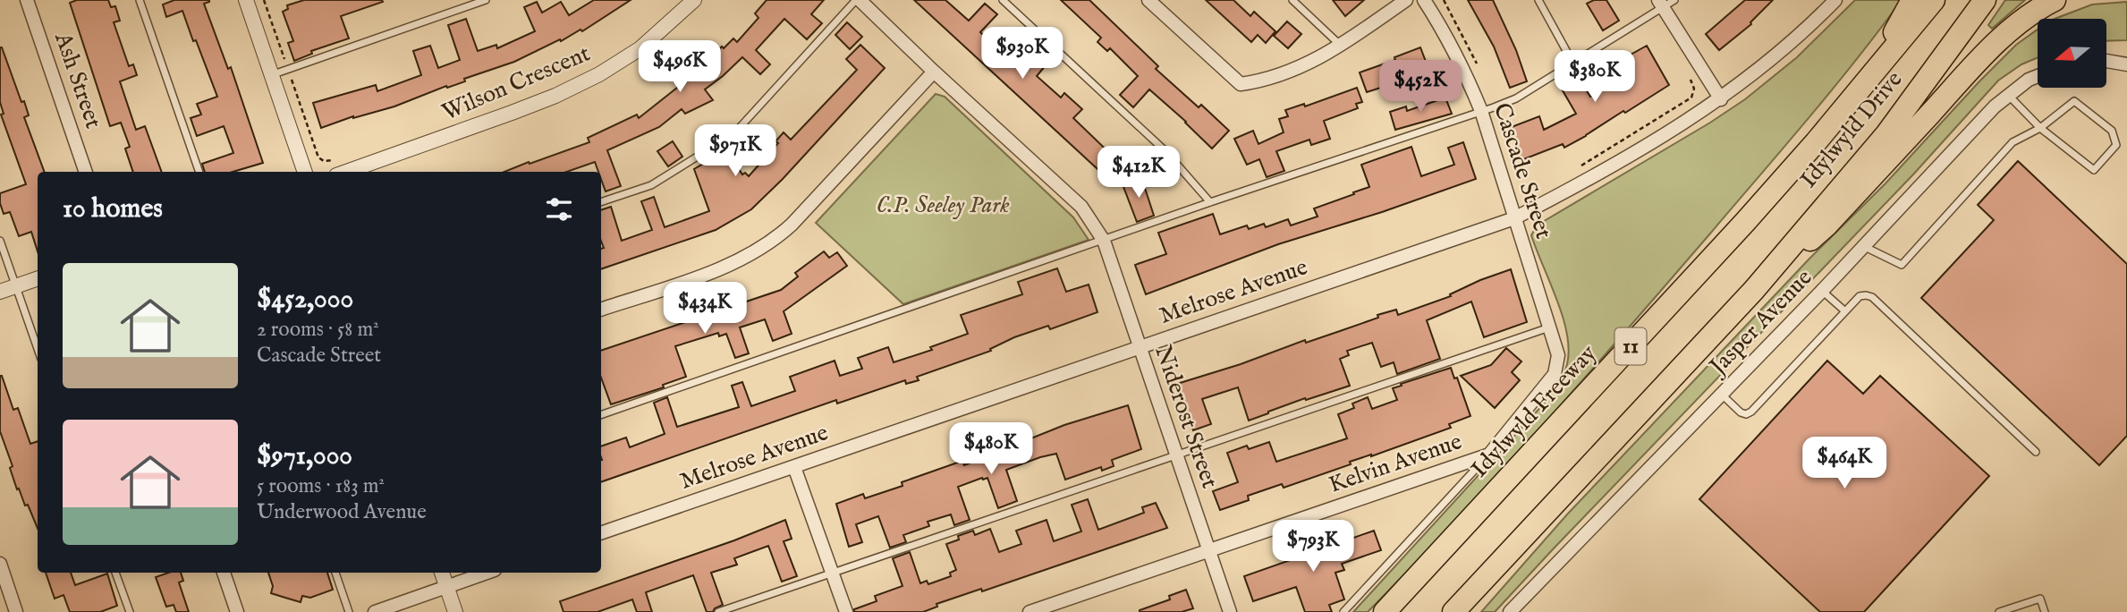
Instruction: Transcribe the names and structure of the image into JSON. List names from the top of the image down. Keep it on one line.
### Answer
{"streets":{"highway":["Idylwyld Drive","11","Idylwyld Freeway"],"street":["Ash Street","Wilson Crescent","Cascade Street","Melrose Avenue","Jasper Avenue","Niderost Street","Kelvin Avenue"]},"crossings":[["Idylwyld Drive","11"],["Idylwyld Drive","Idylwyld Freeway"],["Cascade Street","Melrose Avenue"],["Cascade Street","Kelvin Avenue"],["Melrose Avenue","Niderost Street"],["Niderost Street","Kelvin Avenue"]],"parks":["C.P. Seeley Park"],"north":"left","page":{"price":["$930K","$496K","$380K","$452K","$971K","$412K","$434K","$480K","$464K","$793K"],"heading":"10 homes","list":[{"name":"$452,000","note":"2 rooms · 58 m² · Cascade Street"},{"name":"$971,000","note":"5 rooms · 183 m² · Underwood Avenue"}]}}
